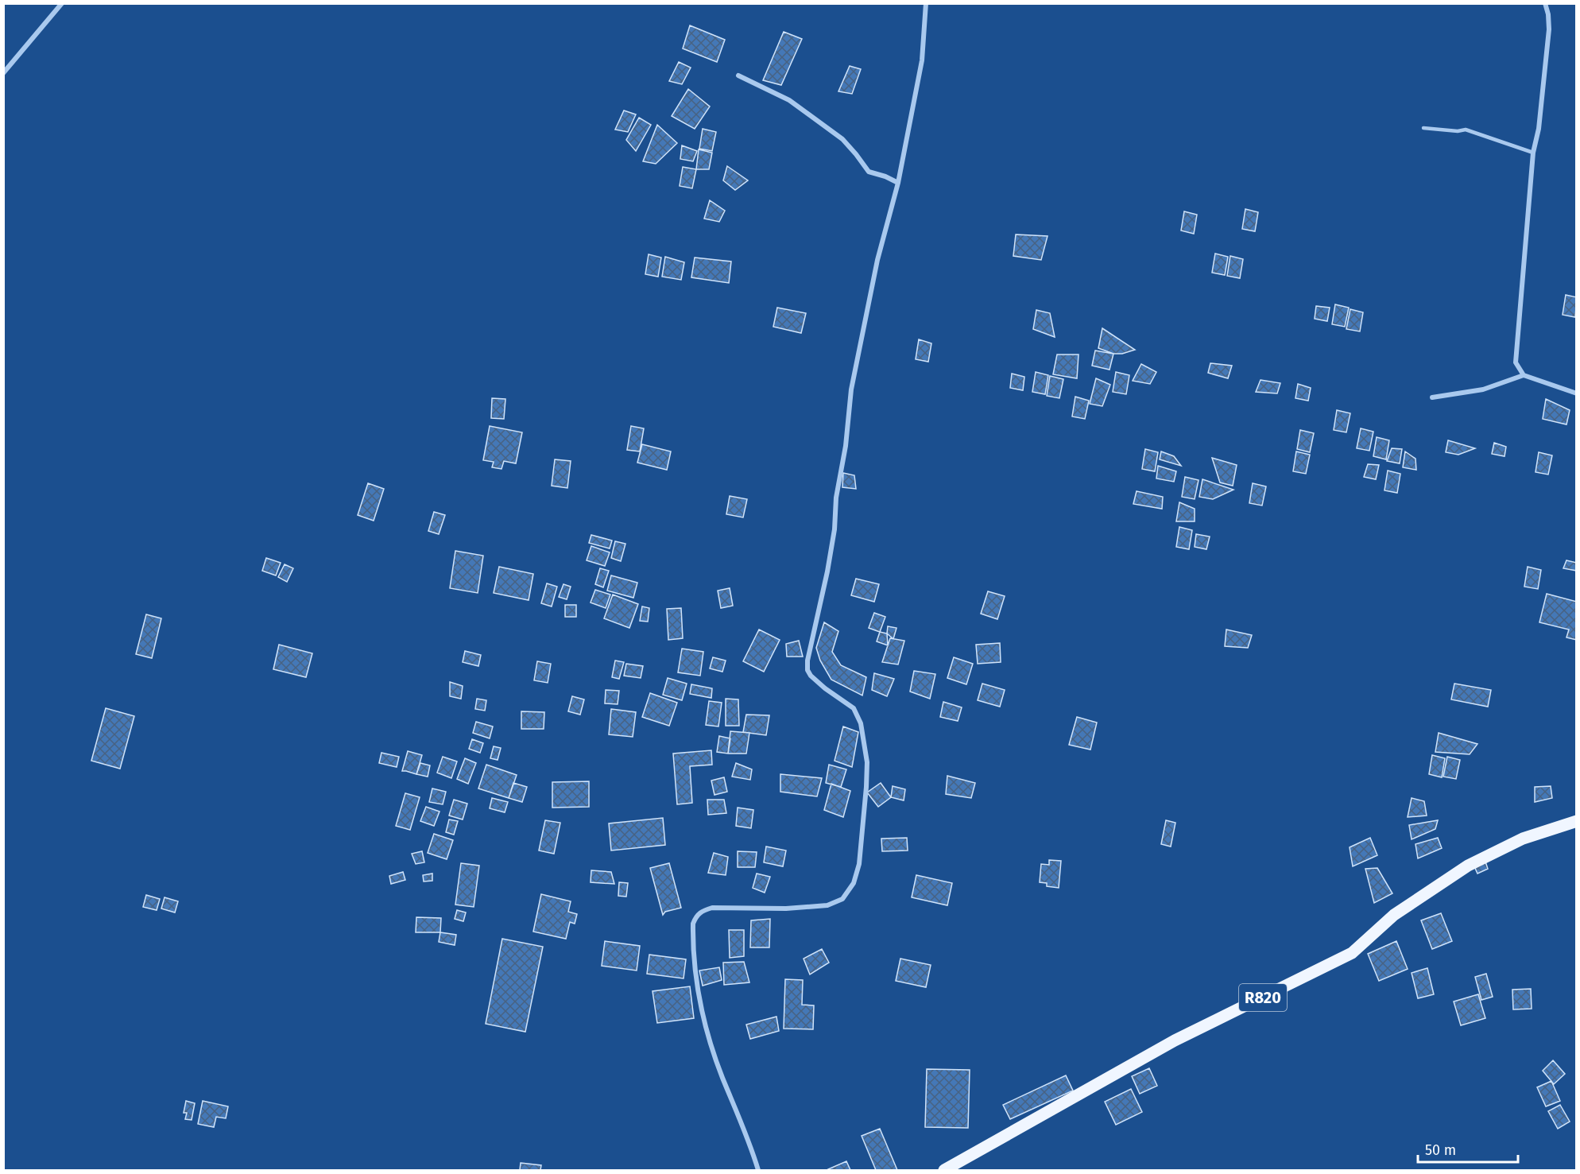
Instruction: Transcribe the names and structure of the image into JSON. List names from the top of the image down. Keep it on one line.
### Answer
{"streets":{"main road":["R820"]},"scale_bar":"50 m"}
